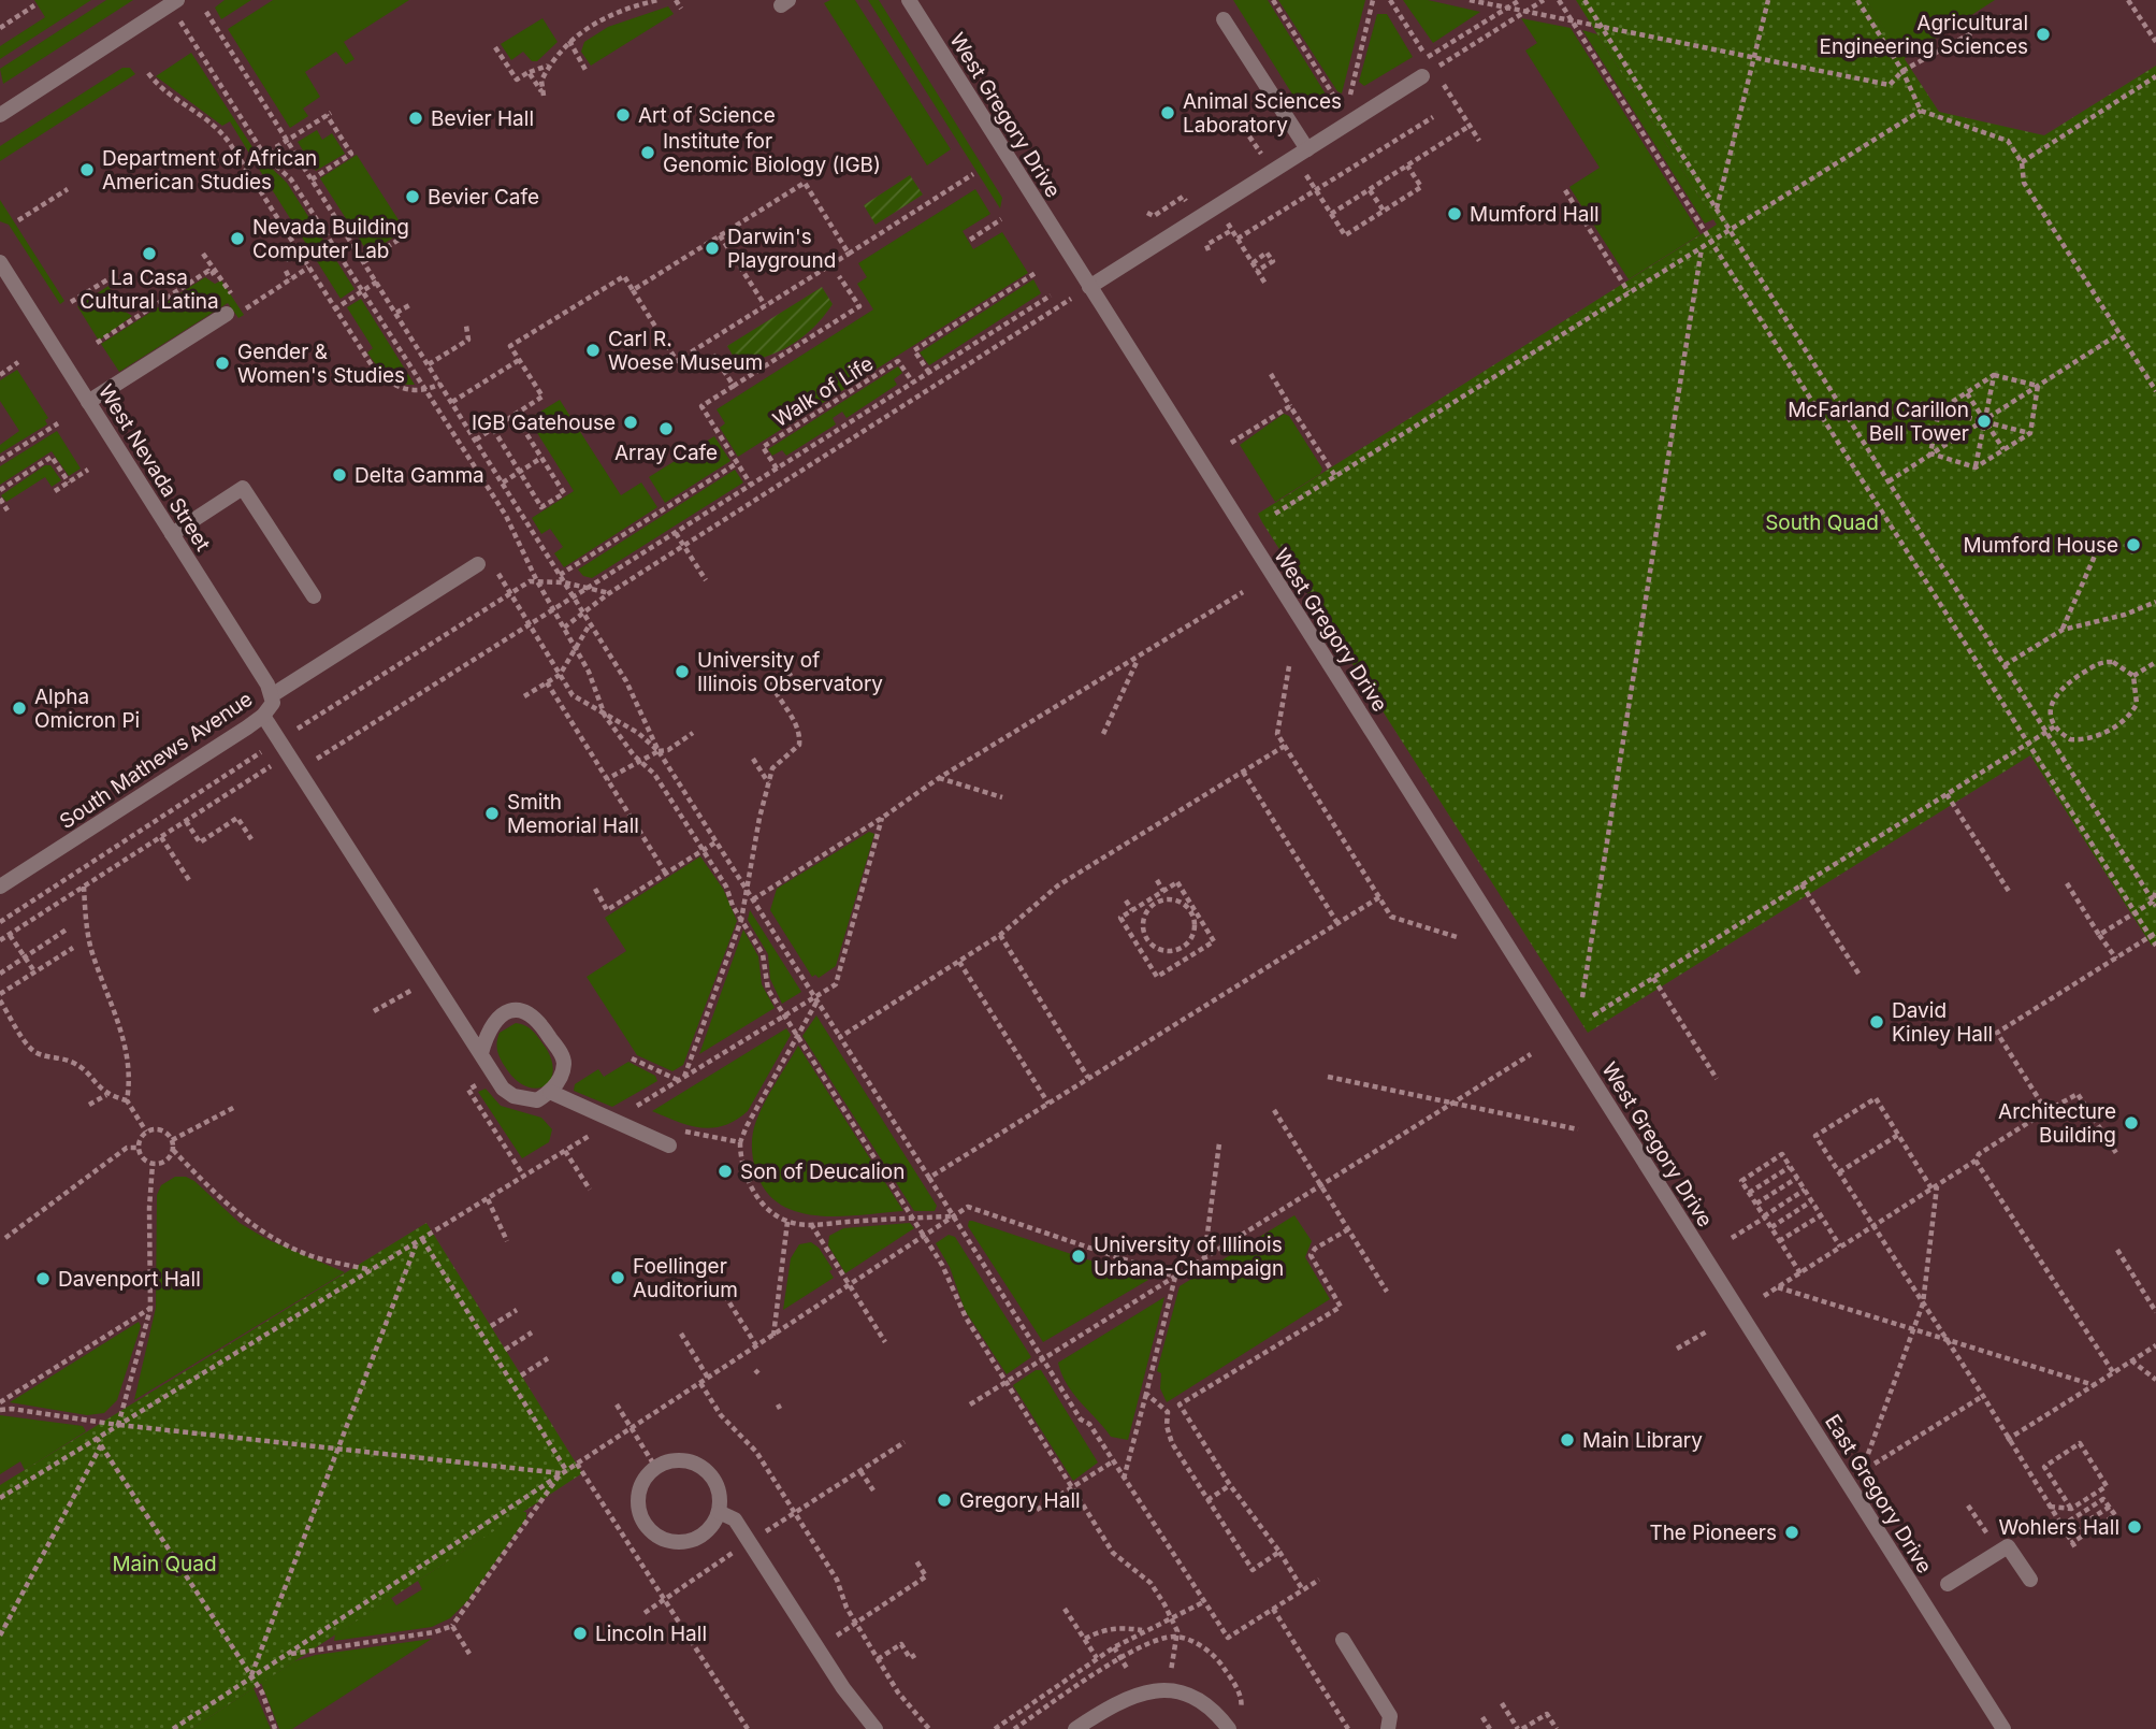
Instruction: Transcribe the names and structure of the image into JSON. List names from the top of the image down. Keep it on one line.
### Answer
{"streets":{"street":["West Gregory Drive","West Nevada Street","South Mathews Avenue","East Gregory Drive"],"path":["Walk of Life"]},"crossings":[["West Gregory Drive","East Gregory Drive"],["West Nevada Street","South Mathews Avenue"]],"parks":["South Quad","Main Quad"],"places":["Agricultural Engineering Sciences","Animal Sciences Laboratory","Art of Science","Bevier Hall","Institute for Genomic Biology (IGB)","Department of African American Studies","Bevier Cafe","Mumford Hall","Nevada Building Computer Lab","Darwin's Playground","La Casa Cultural Latina","Carl R. Woese Museum","Gender & Women's Studies","McFarland Carillon Bell Tower","IGB Gatehouse","Array Cafe","Delta Gamma","Mumford House","University of Illinois Observatory","Alpha Omicron Pi","Smith Memorial Hall","David Kinley Hall","Architecture Building","Son of Deucalion","University of Illinois Urbana-Champaign","Foellinger Auditorium","Davenport Hall","Main Library","Gregory Hall","Wohlers Hall","The Pioneers","Lincoln Hall"]}
